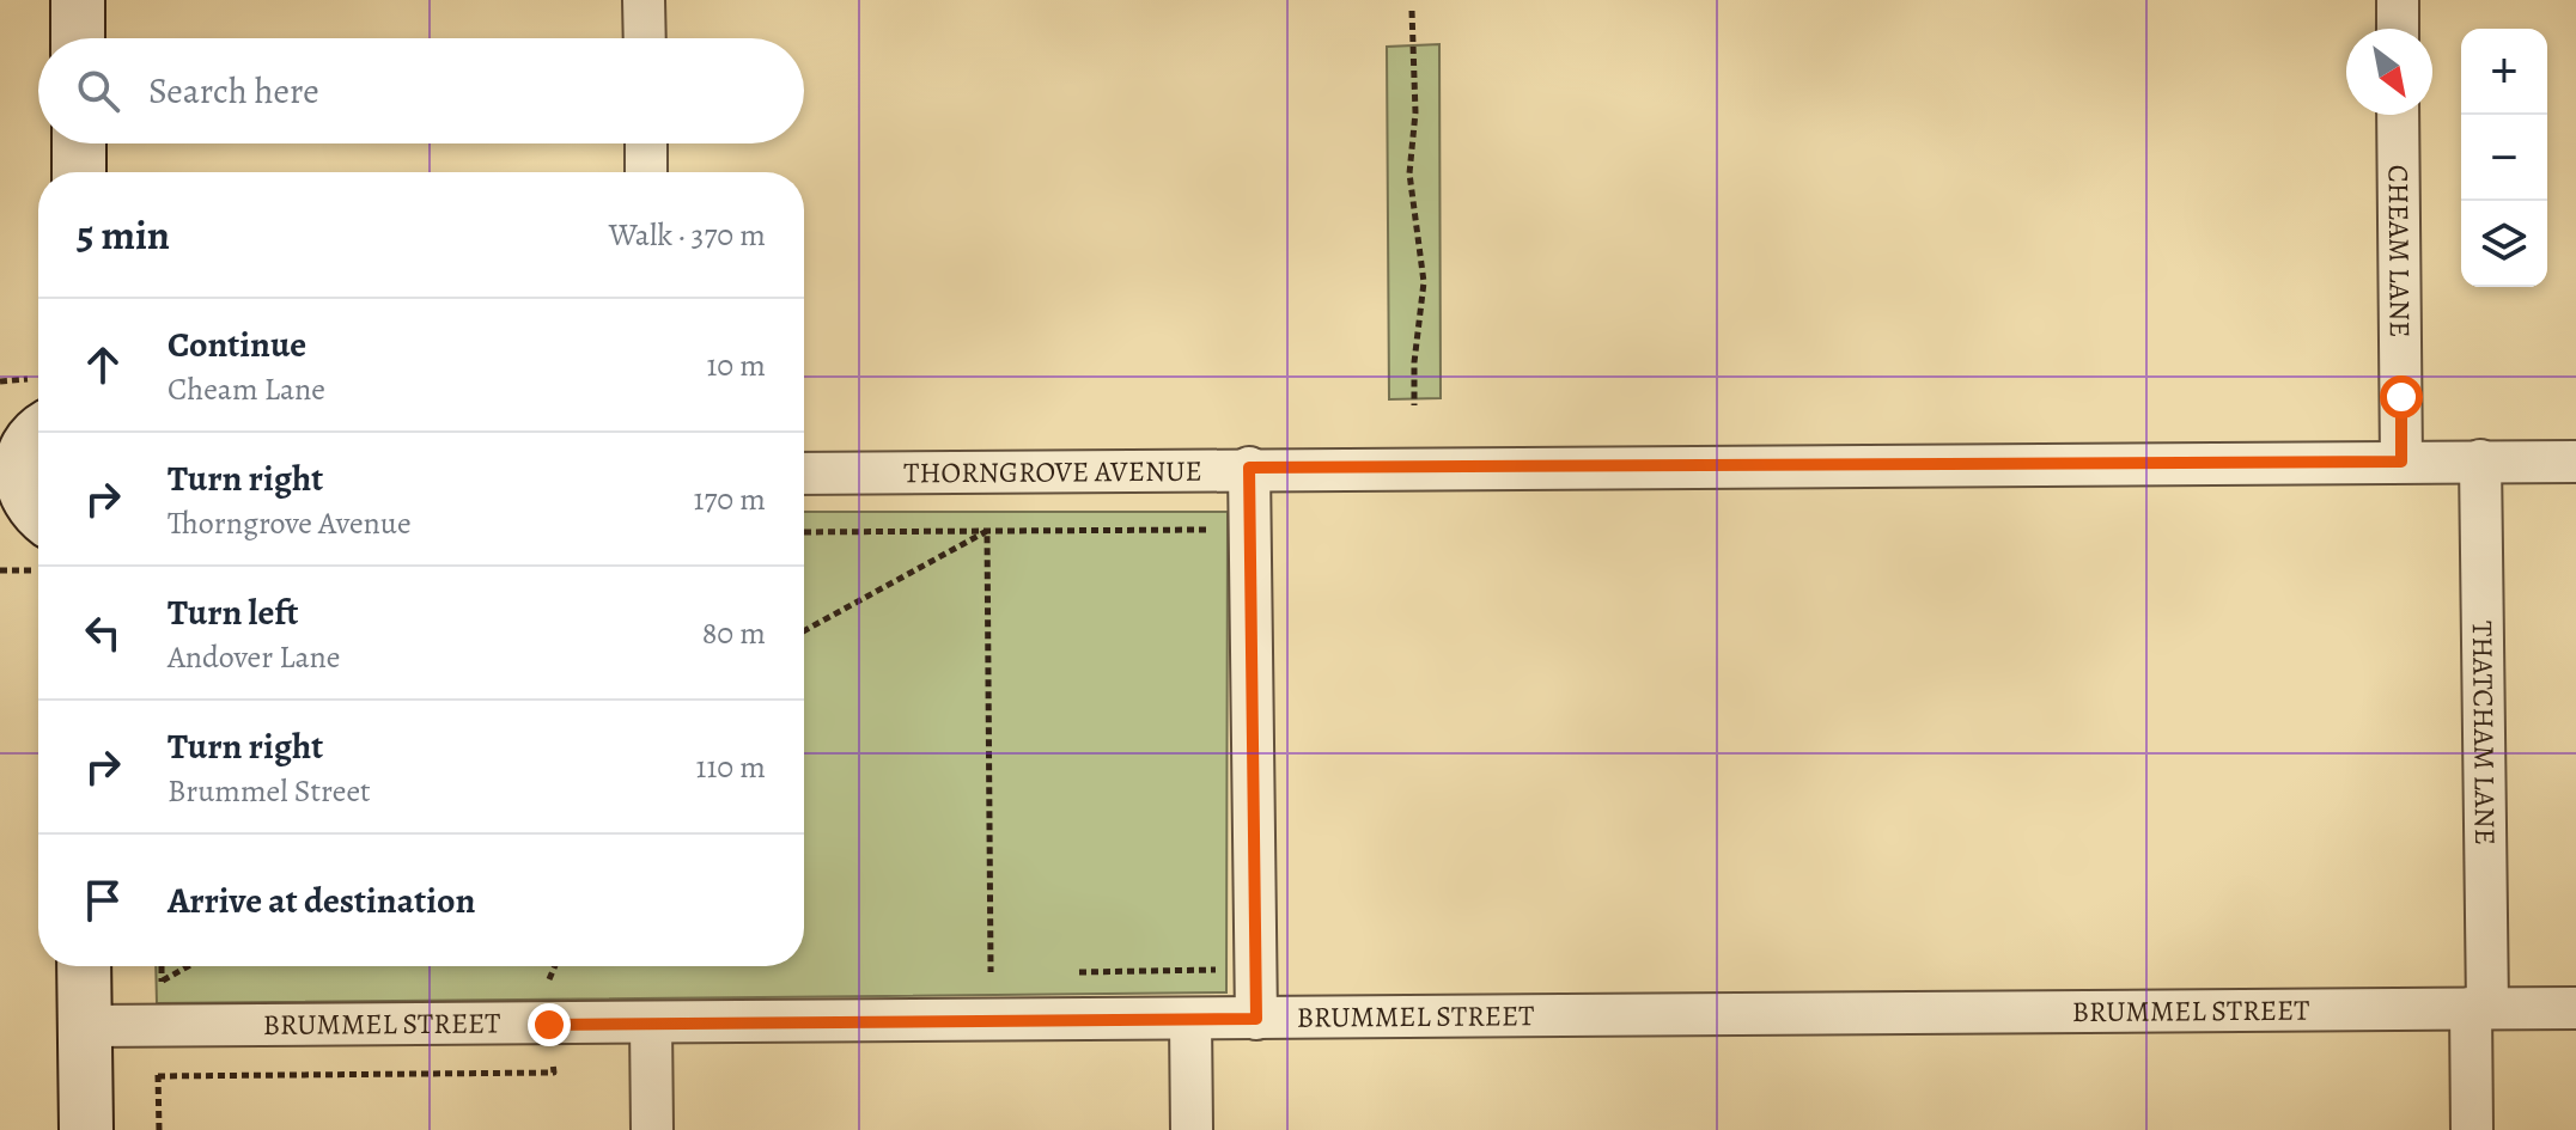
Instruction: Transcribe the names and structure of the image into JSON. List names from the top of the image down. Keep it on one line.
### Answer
{"streets":{"street":["CHEAM LANE","THORNGROVE AVENUE","THATCHAM LANE","BRUMMEL STREET"]},"crossings":[["CHEAM LANE","THORNGROVE AVENUE"],["THORNGROVE AVENUE","THATCHAM LANE"],["THATCHAM LANE","BRUMMEL STREET"]],"north":"bottom right","page":{"map_buttons":["+","−"],"search":"Search here","heading":["5 min","Walk · 370 m"],"list":[["Continue","Cheam Lane","10 m"],["Turn right","Thorngrove Avenue","170 m"],["Turn left","Andover Lane","80 m"],["Turn right","Brummel Street","110 m"],"Arrive at destination"]}}
